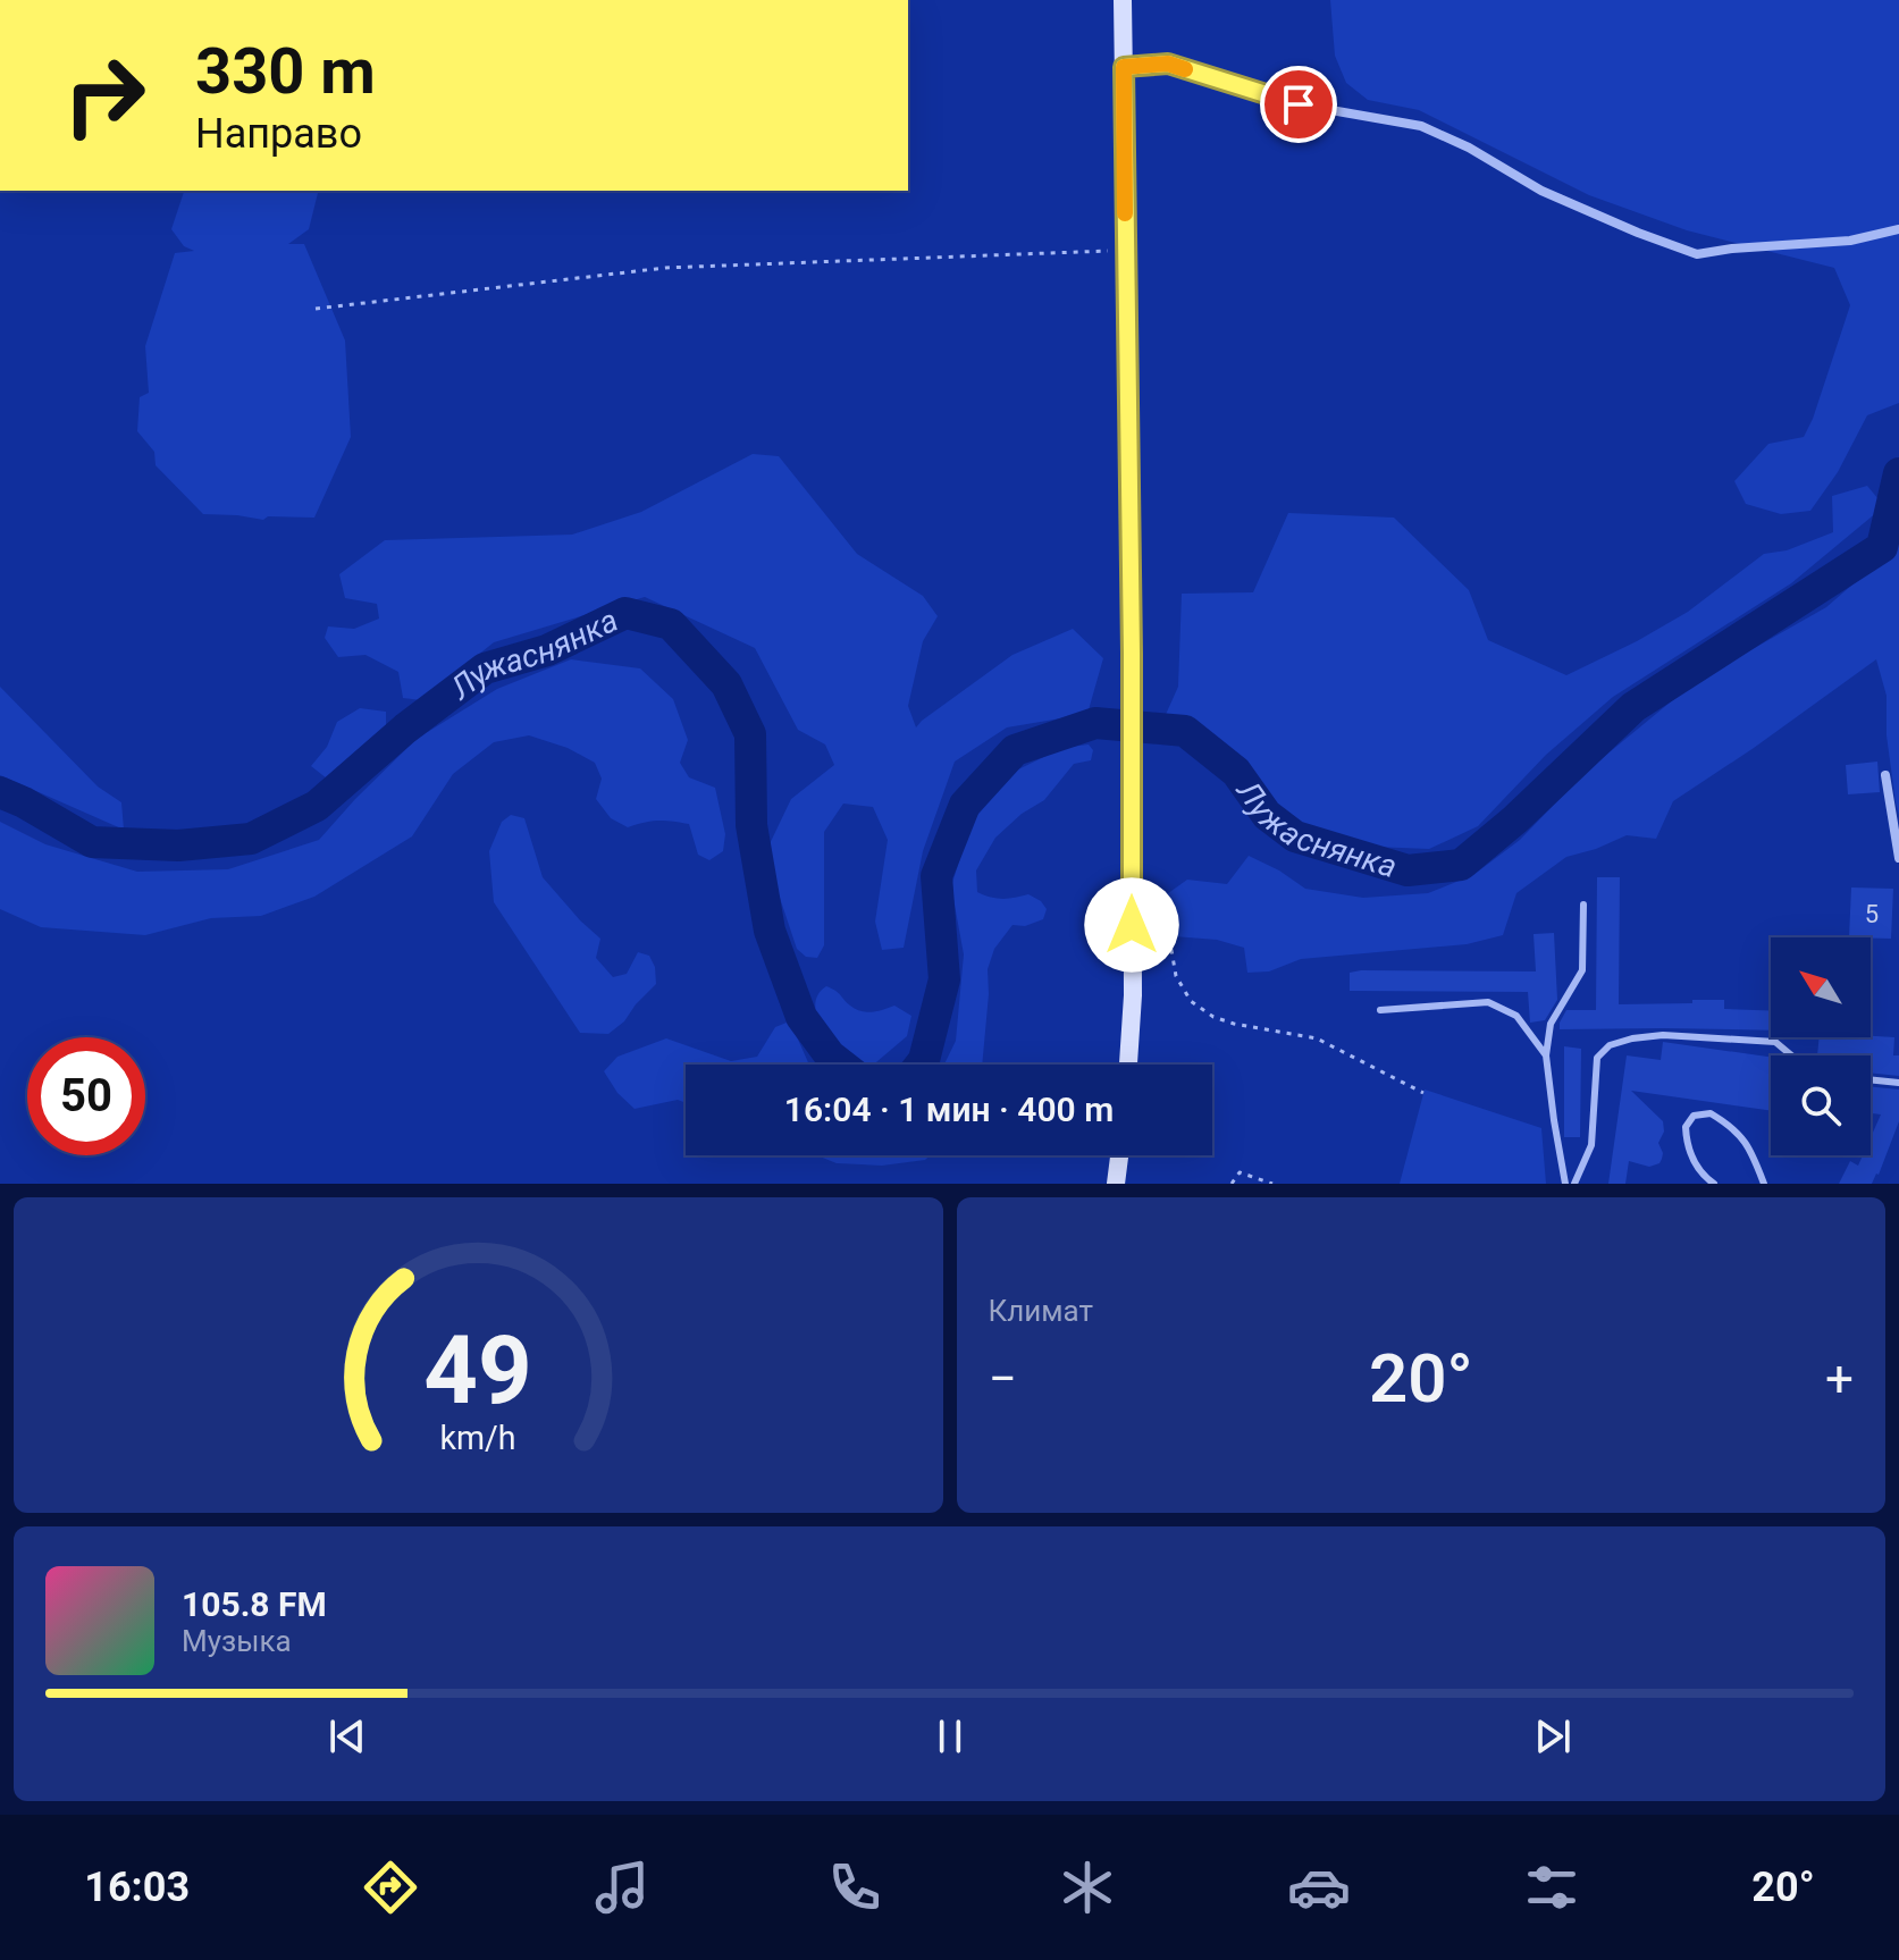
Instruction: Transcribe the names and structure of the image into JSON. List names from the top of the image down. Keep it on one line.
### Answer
{"water":["Лужаснянка"],"house_numbers":["5"],"north":"top left","page":{"turn":["330 m","Направо"],"limit":"50","trip":"16:04 · 1 мин · 400 m","tile":"Климат","heat":["−","20°","+"],"song":["105.8 FM","Музыка"],"tabs":["16:03","20°"],"gauge":["49","km/h"]}}
